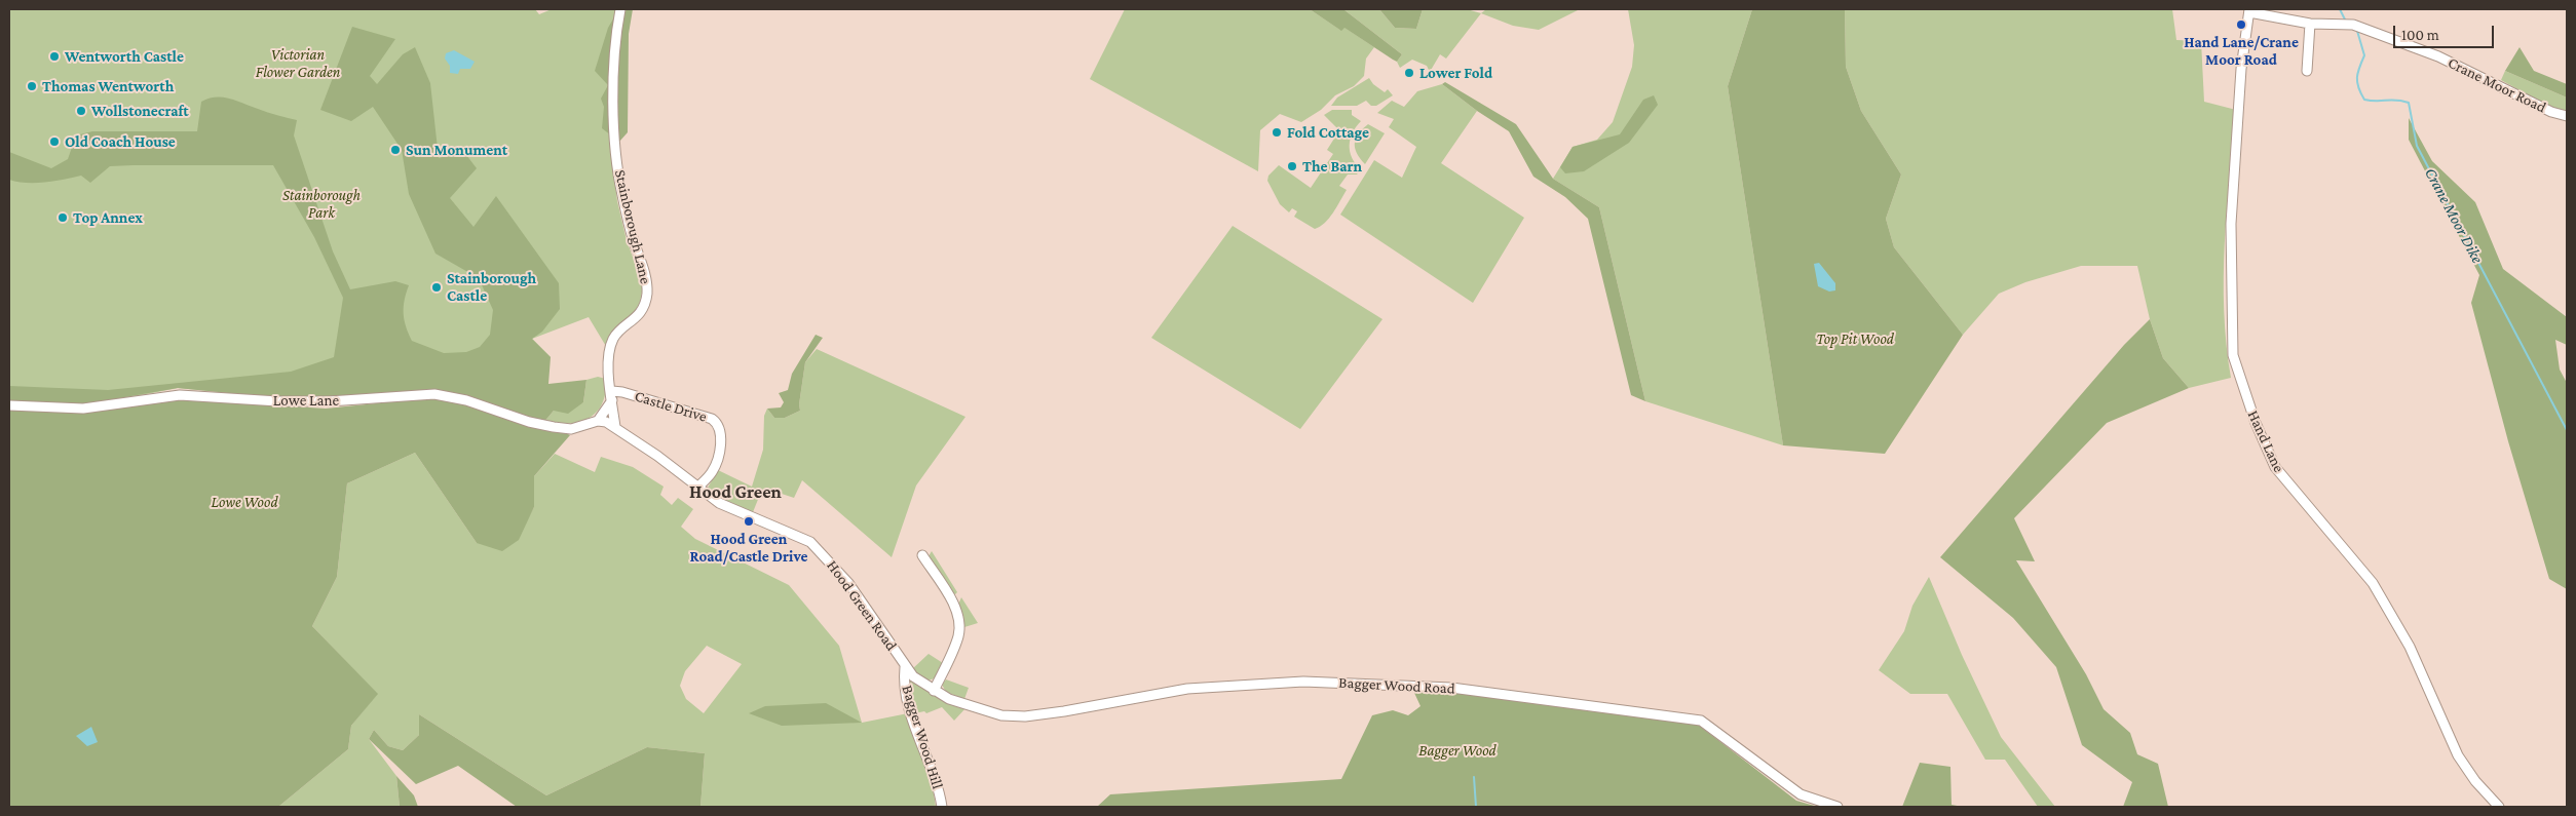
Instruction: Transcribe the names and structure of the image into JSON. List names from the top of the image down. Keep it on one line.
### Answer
{"streets":{"street":["Crane Moor Road","Stainborough Lane","Lowe Lane","Castle Drive","Hand Lane","Hood Green Road","Bagger Wood Road","Bagger Wood Hill"]},"crossings":[["Crane Moor Road","Hand Lane"],["Stainborough Lane","Castle Drive"],["Stainborough Lane","Hood Green Road"],["Lowe Lane","Hood Green Road"],["Castle Drive","Hood Green Road"],["Hood Green Road","Bagger Wood Road"],["Hood Green Road","Bagger Wood Hill"]],"districts":["Hood Green"],"water":["Crane Moor Dike"],"parks":["Victorian Flower Garden","Stainborough Park","Top Pit Wood","Lowe Wood","Bagger Wood"],"places":["Hand Lane/Crane Moor Road","Wentworth Castle","Lower Fold","Thomas Wentworth","Wollstonecraft","Fold Cottage","Old Coach House","Sun Monument","The Barn","Top Annex","Stainborough Castle","Hood Green Road/Castle Drive"],"scale_bar":"100 m"}
